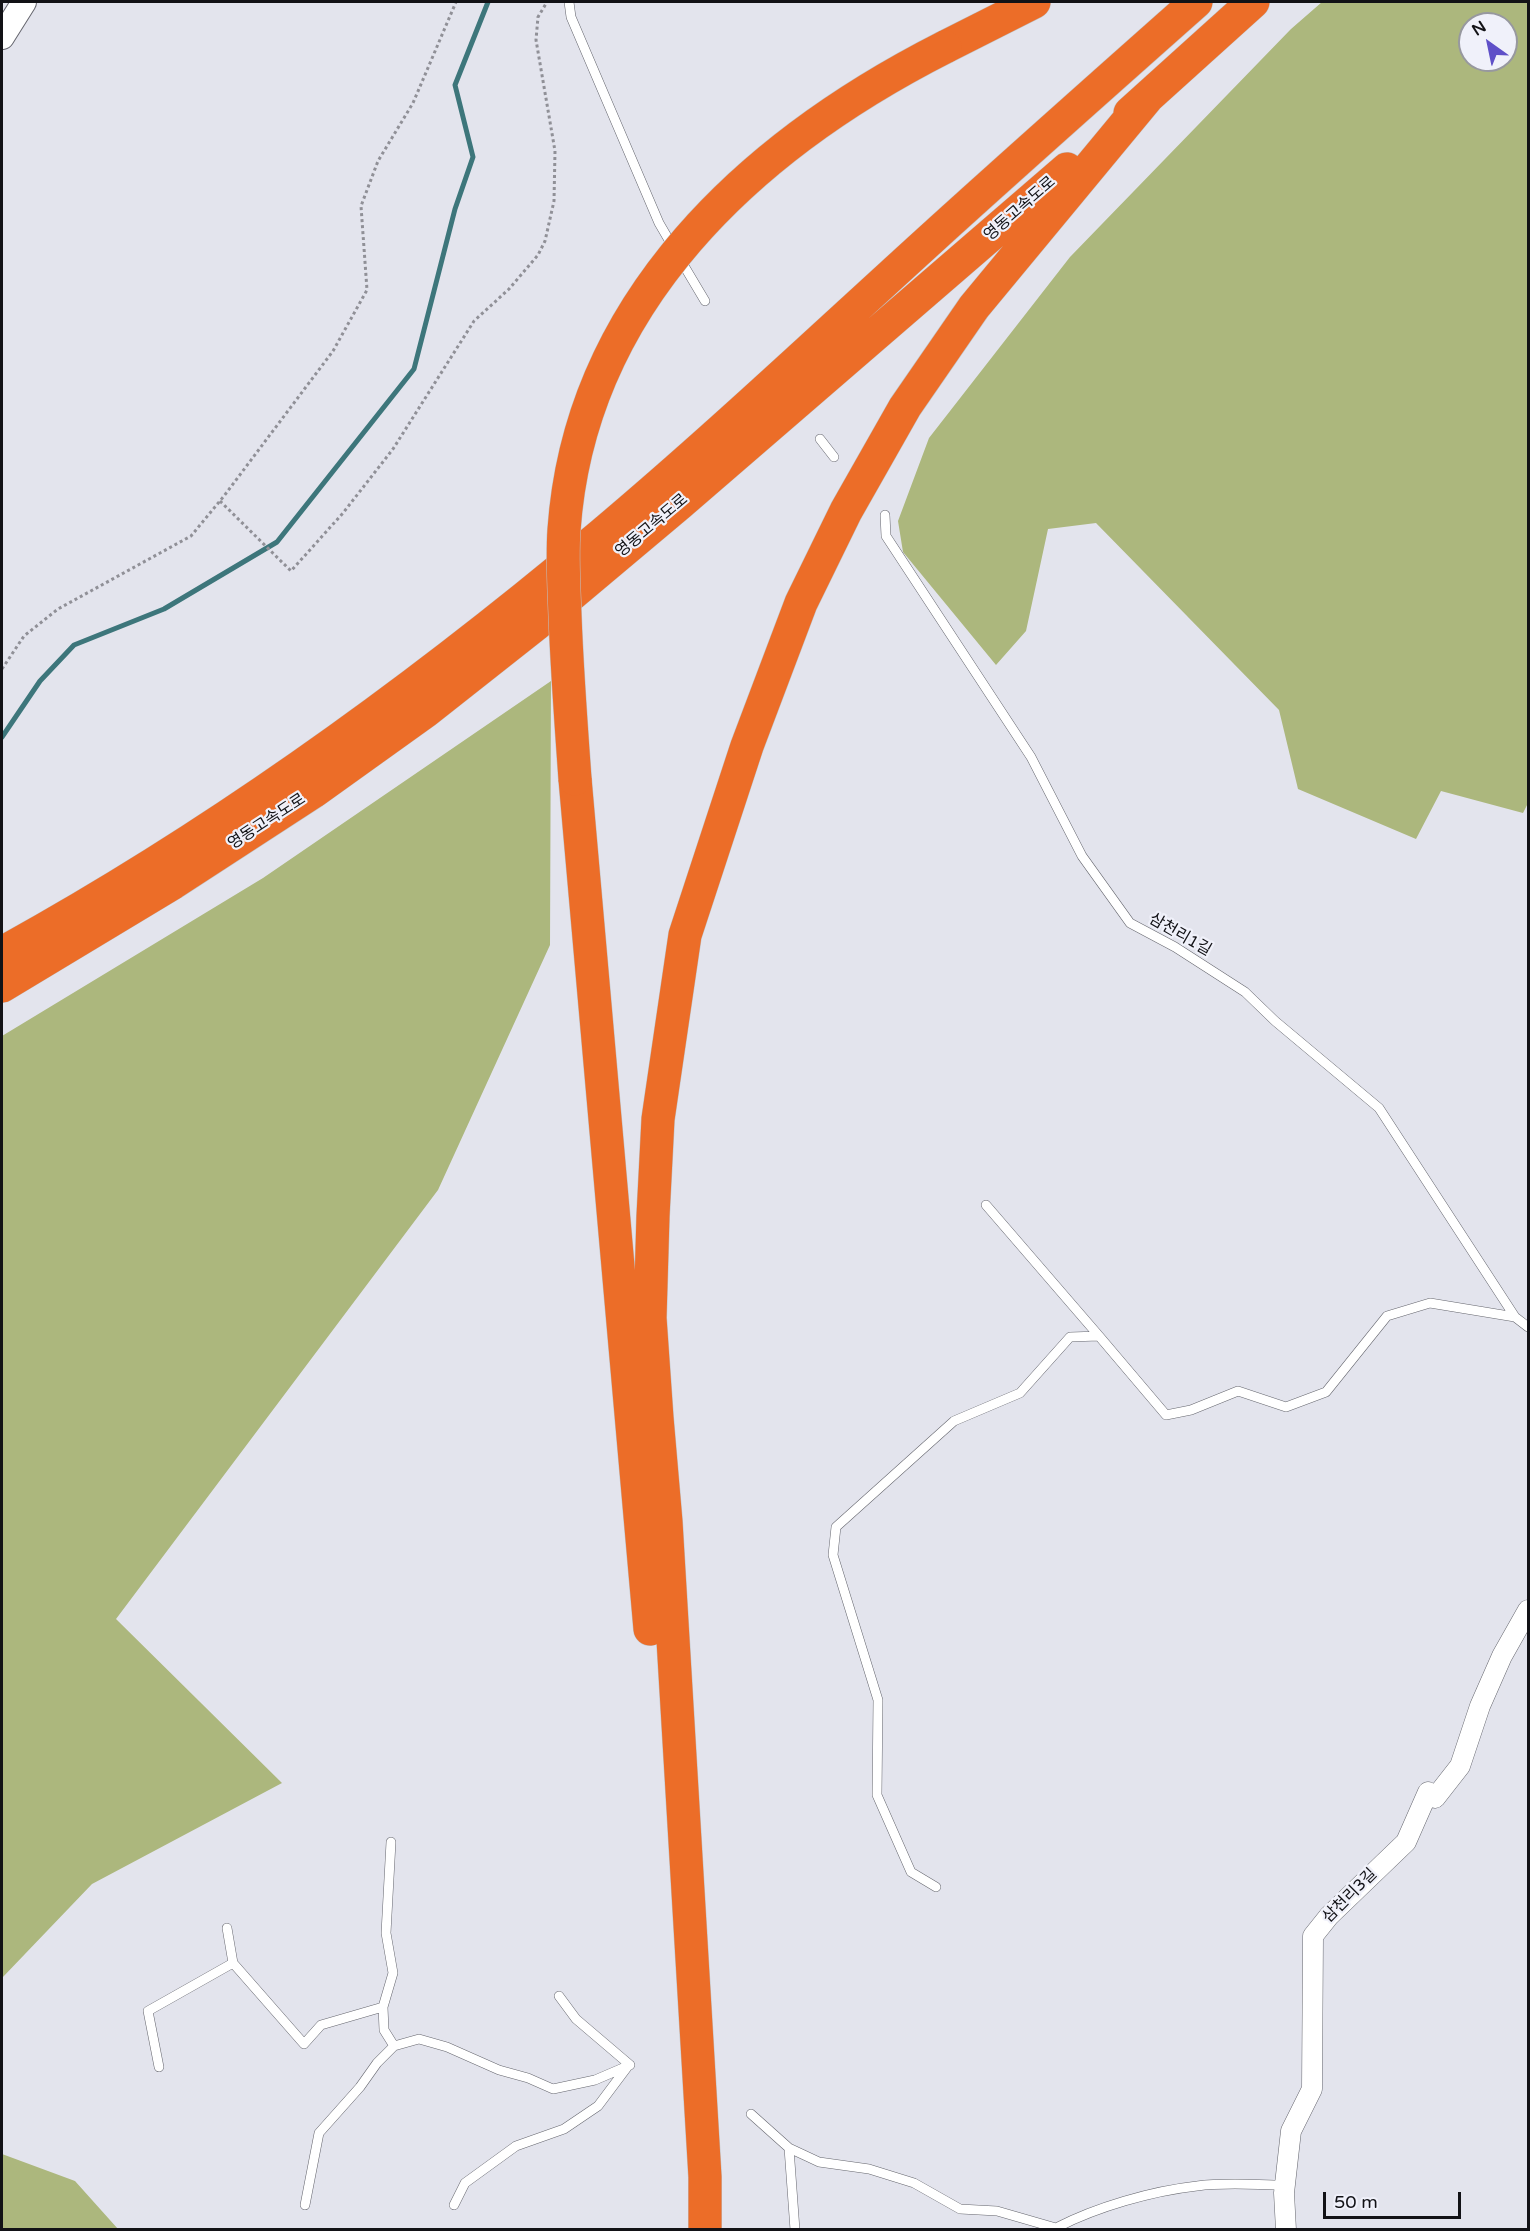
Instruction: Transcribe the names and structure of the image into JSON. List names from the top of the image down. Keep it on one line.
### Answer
{"streets":{"highway":["영동고속도로"],"street":["삼천리3길"],"lane":["삼천리1길"]},"scale_bar":"50 m","north":"top left"}
